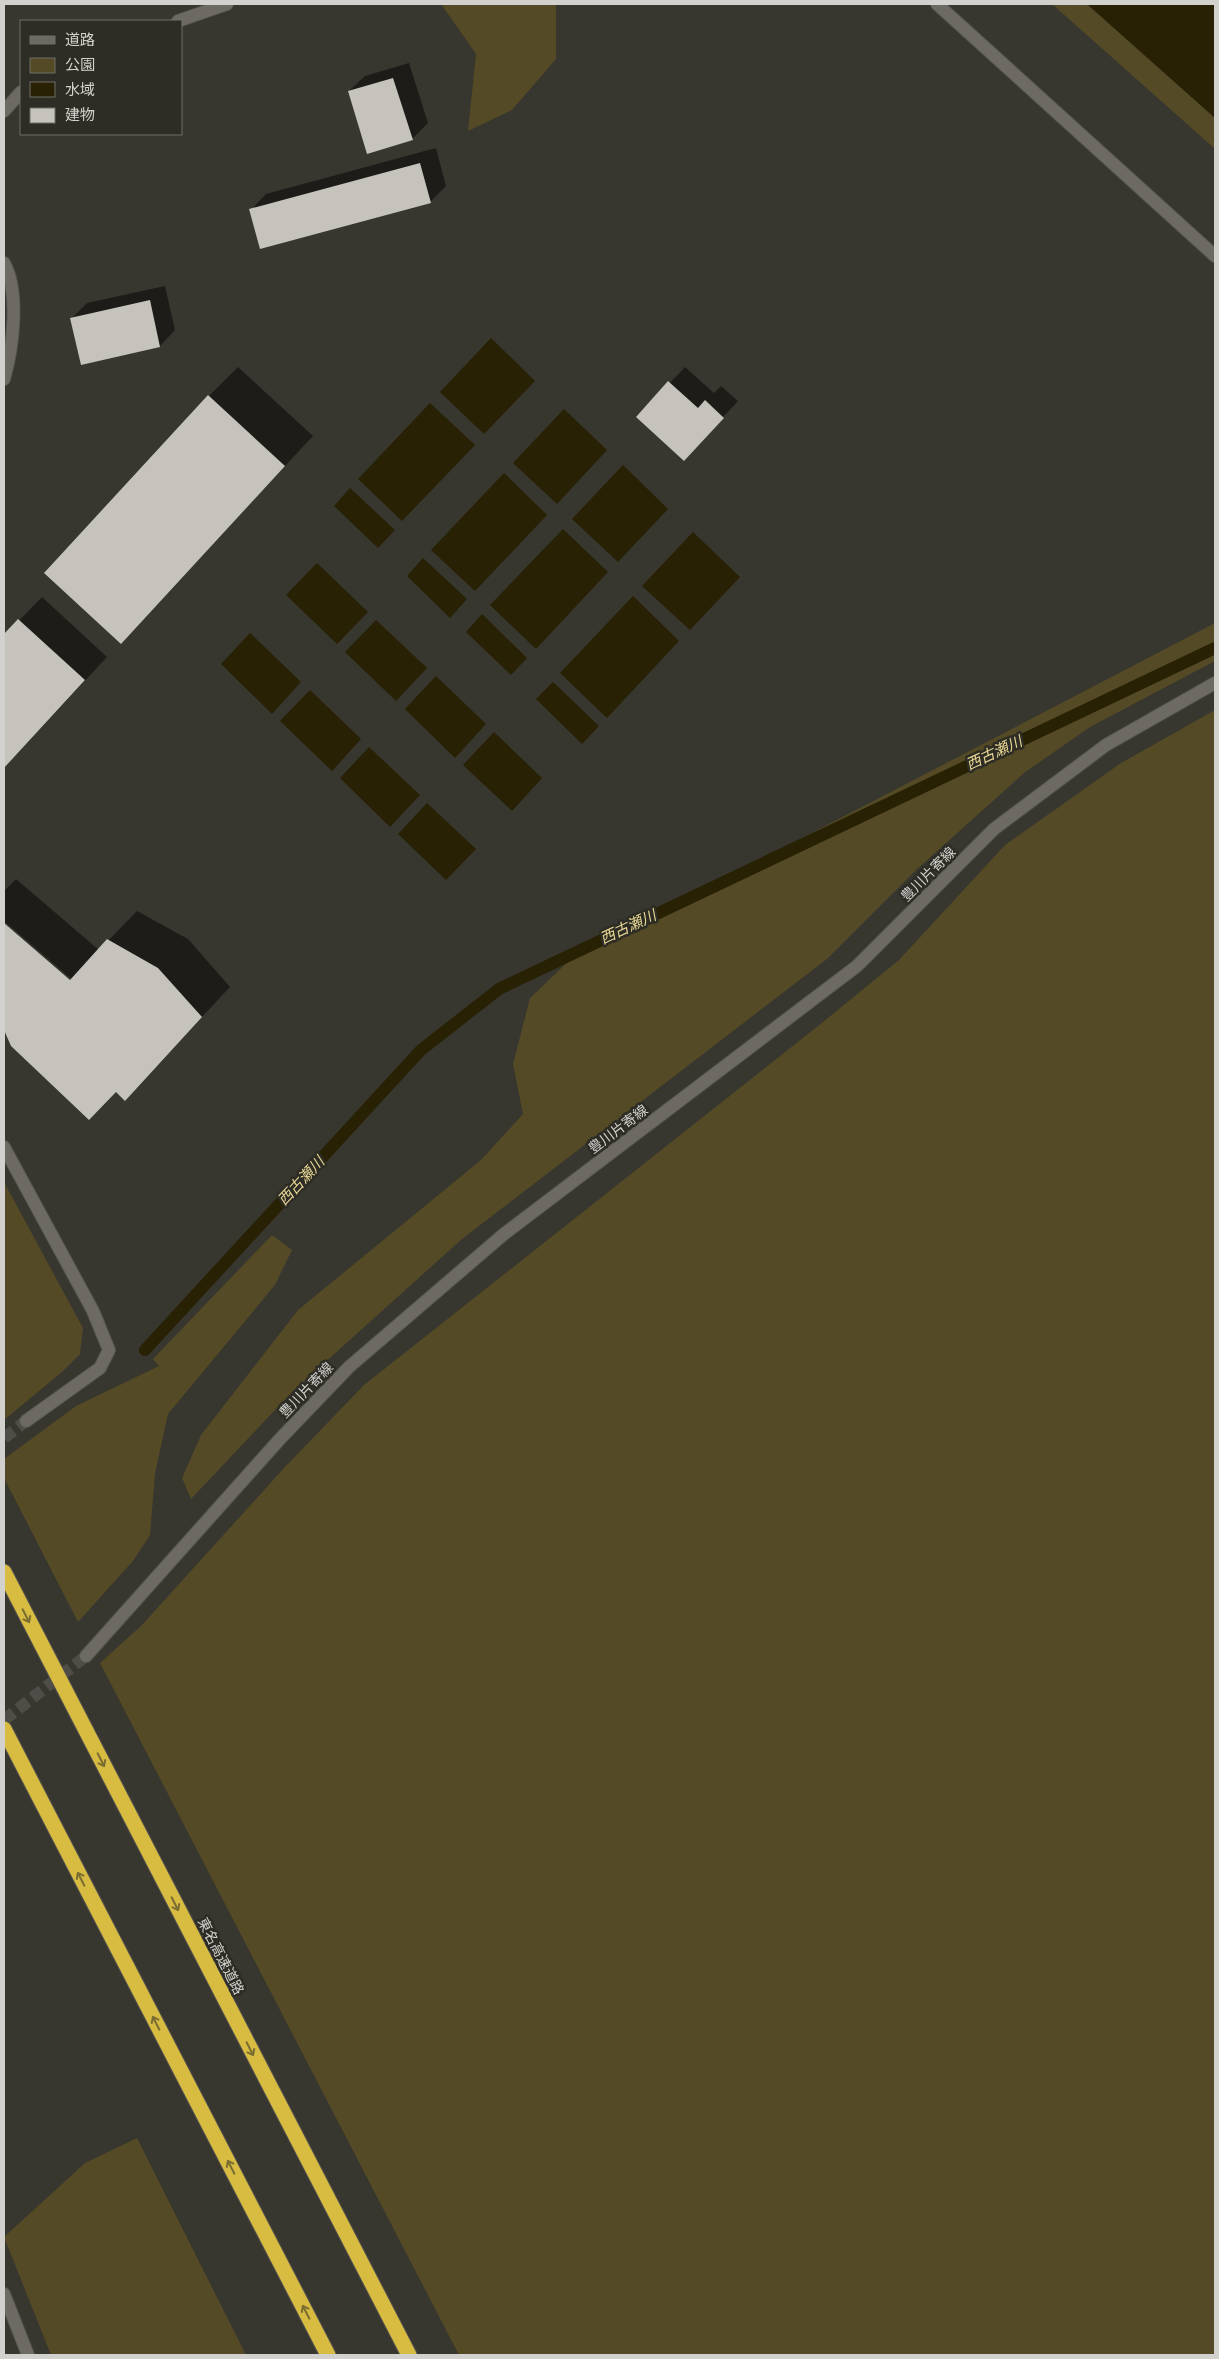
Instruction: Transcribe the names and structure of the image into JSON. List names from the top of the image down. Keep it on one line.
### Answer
{"streets":{"highway":["東名高速道路"],"main road":["豊川片寄線"]},"water":["西古瀬川"],"legend":["道路","公園","水域","建物"]}
